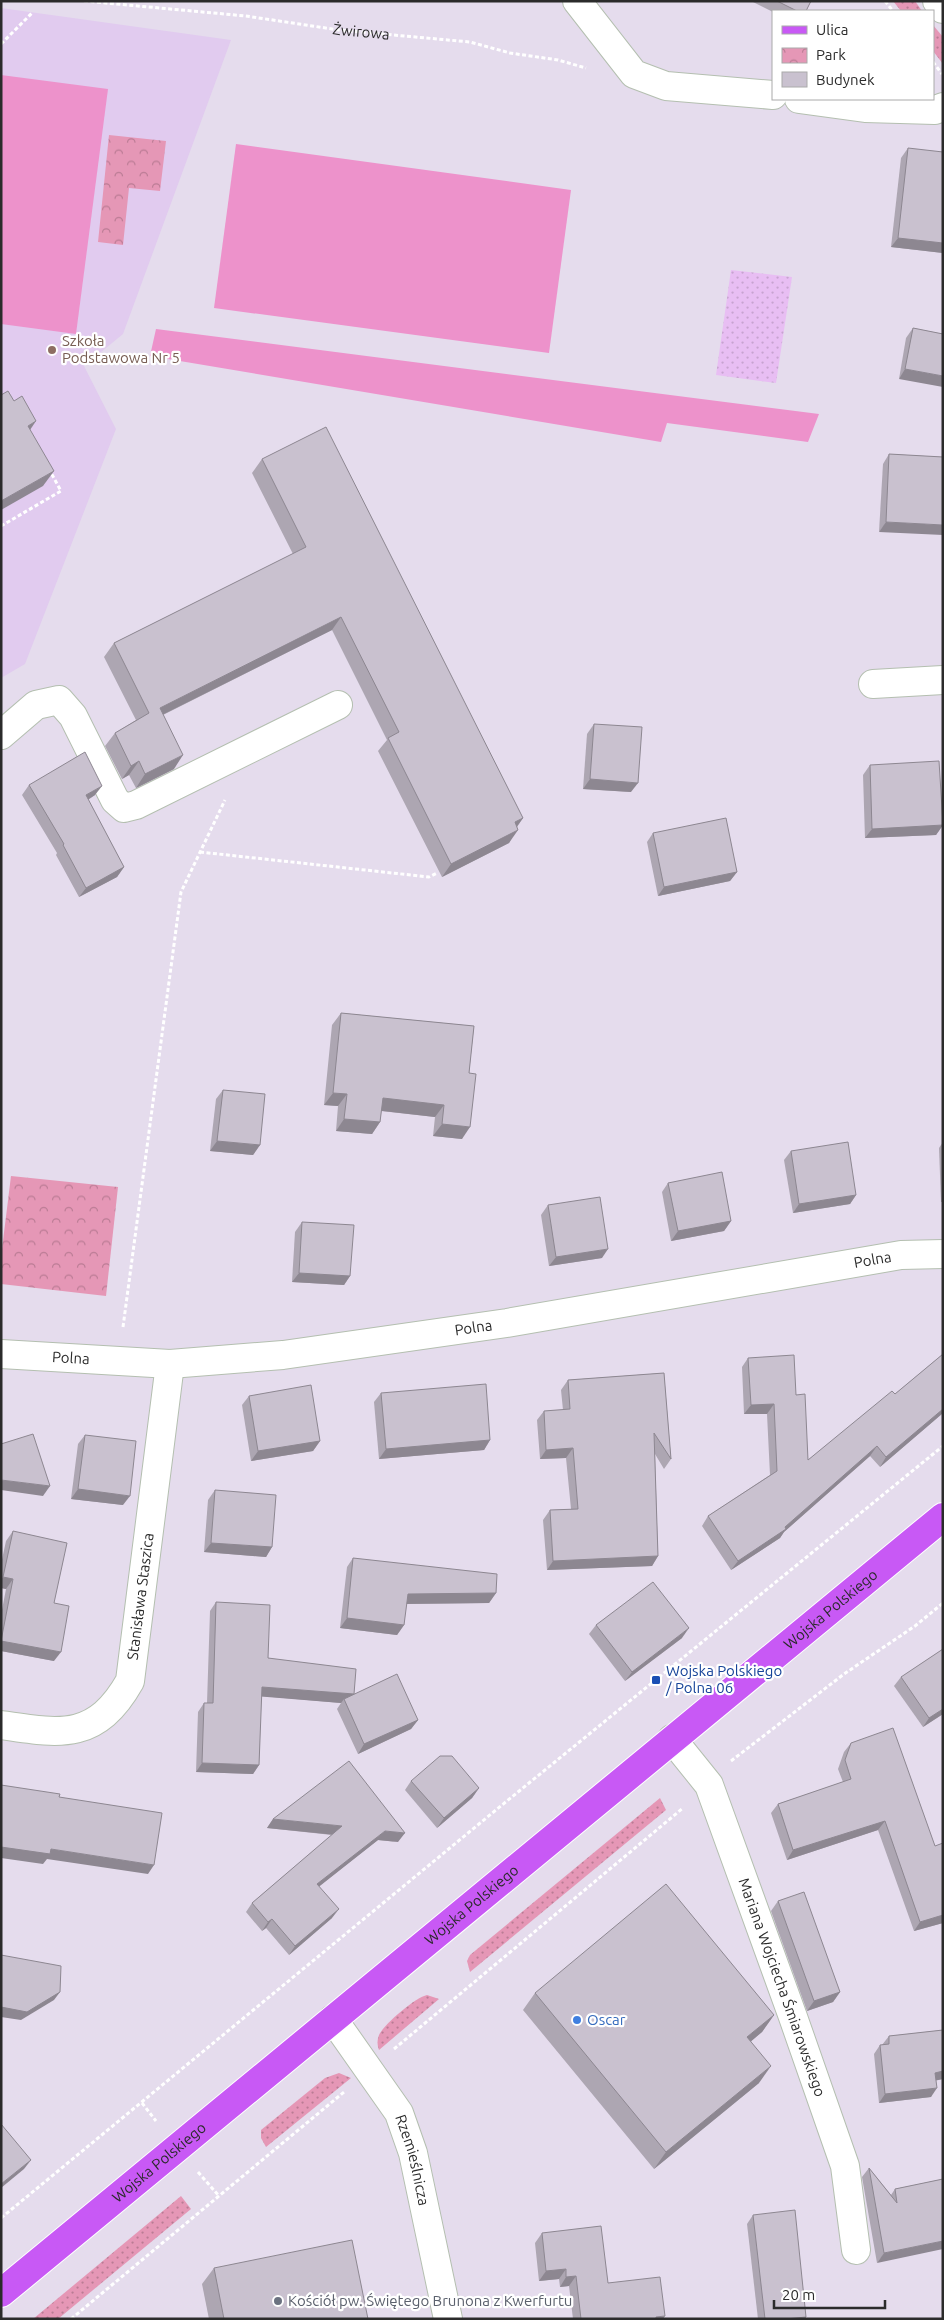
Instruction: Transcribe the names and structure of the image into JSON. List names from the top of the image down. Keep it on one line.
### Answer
{"streets":{"main road":["Wojska Polskiego"],"street":["Polna","Stanisława Staszica","Mariana Wojciecha Śmiarowskiego","Rzemieślnicza"],"path":["Żwirowa"]},"crossings":[["Polna","Stanisława Staszica"],["Wojska Polskiego","Mariana Wojciecha Śmiarowskiego"],["Wojska Polskiego","Rzemieślnicza"]],"places":{"other":["Szkoła Podstawowa Nr 5","Oscar","Kościół pw. Świętego Brunona z Kwerfurtu"],"transit":["Wojska Polskiego / Polna 06"]},"legend":["Ulica","Park","Budynek"],"scale_bar":"20 m"}
